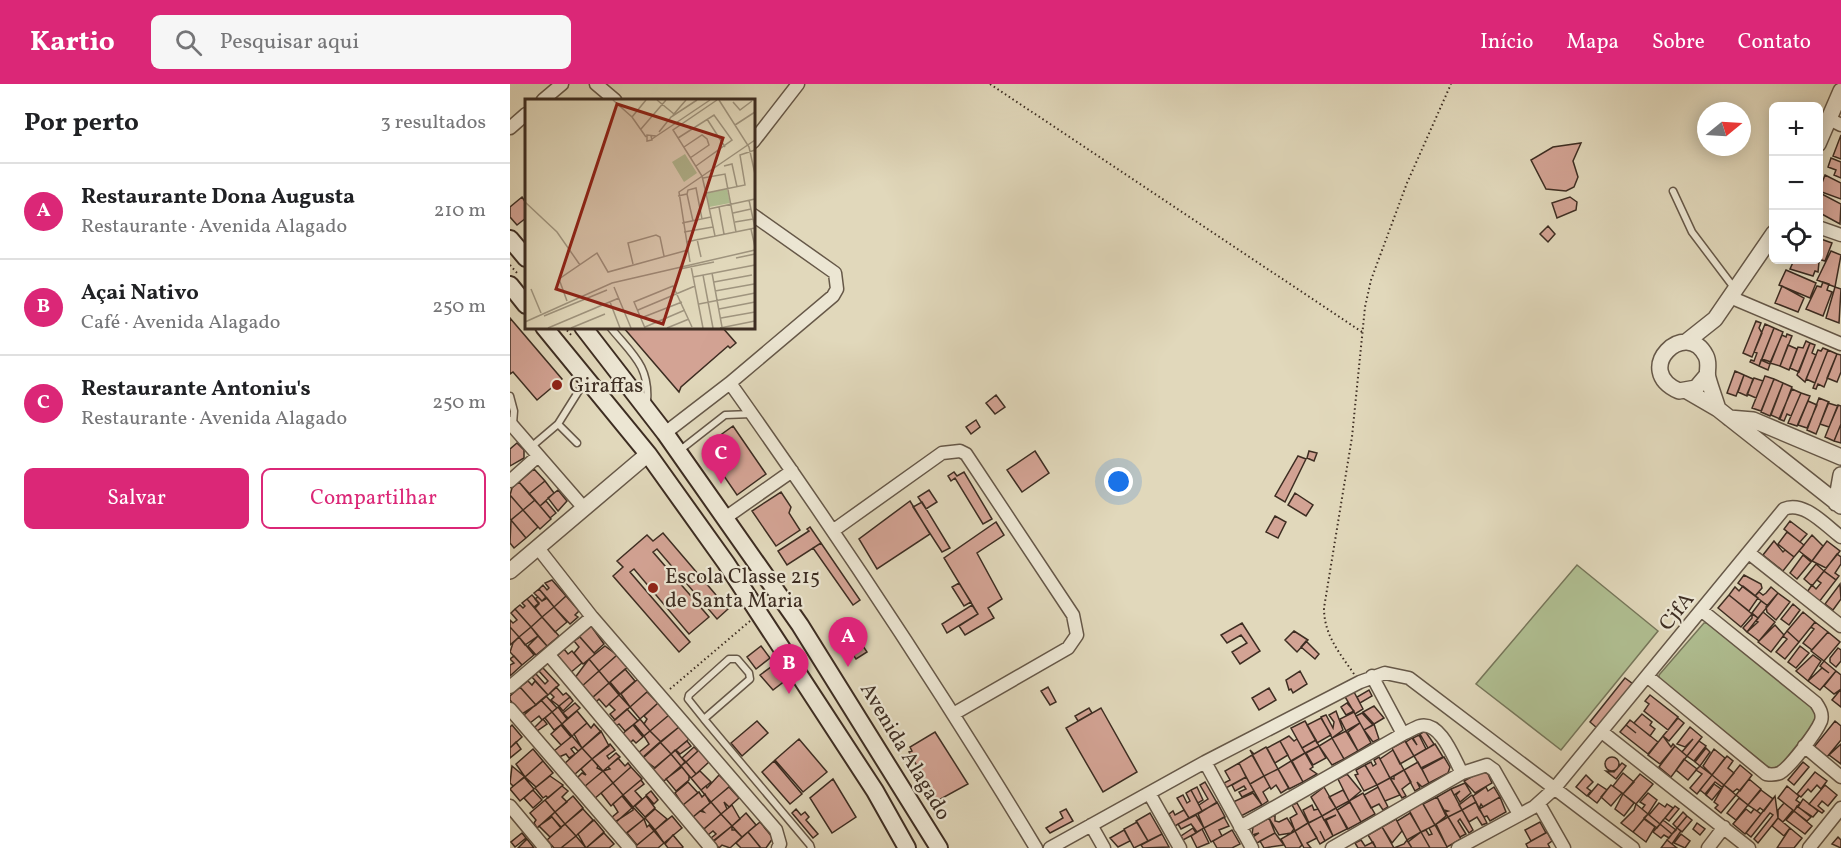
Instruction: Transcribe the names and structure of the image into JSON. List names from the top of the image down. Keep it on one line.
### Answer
{"streets":{"main road":["Avenida Alagado"],"street":["CjfA"]},"places":["Giraffas","Escola Classe 215 de Santa Maria"],"north":"right","page":{"header":"Kartio","search":"Pesquisar aqui","nav":["Início","Mapa","Sobre","Contato"],"heading":["Por perto","3 resultados"],"map_buttons":["+","−"],"list":[{"mark":"A","name":"Restaurante Dona Augusta","note":"Restaurante · Avenida Alagado","value":"210 m"},{"mark":"B","name":"Açai Nativo","note":"Café · Avenida Alagado","value":"250 m"},{"mark":"C","name":"Restaurante Antoniu's","note":"Restaurante · Avenida Alagado","value":"250 m"}],"pins":["C","A","B"],"buttons":["Salvar","Compartilhar"]}}
